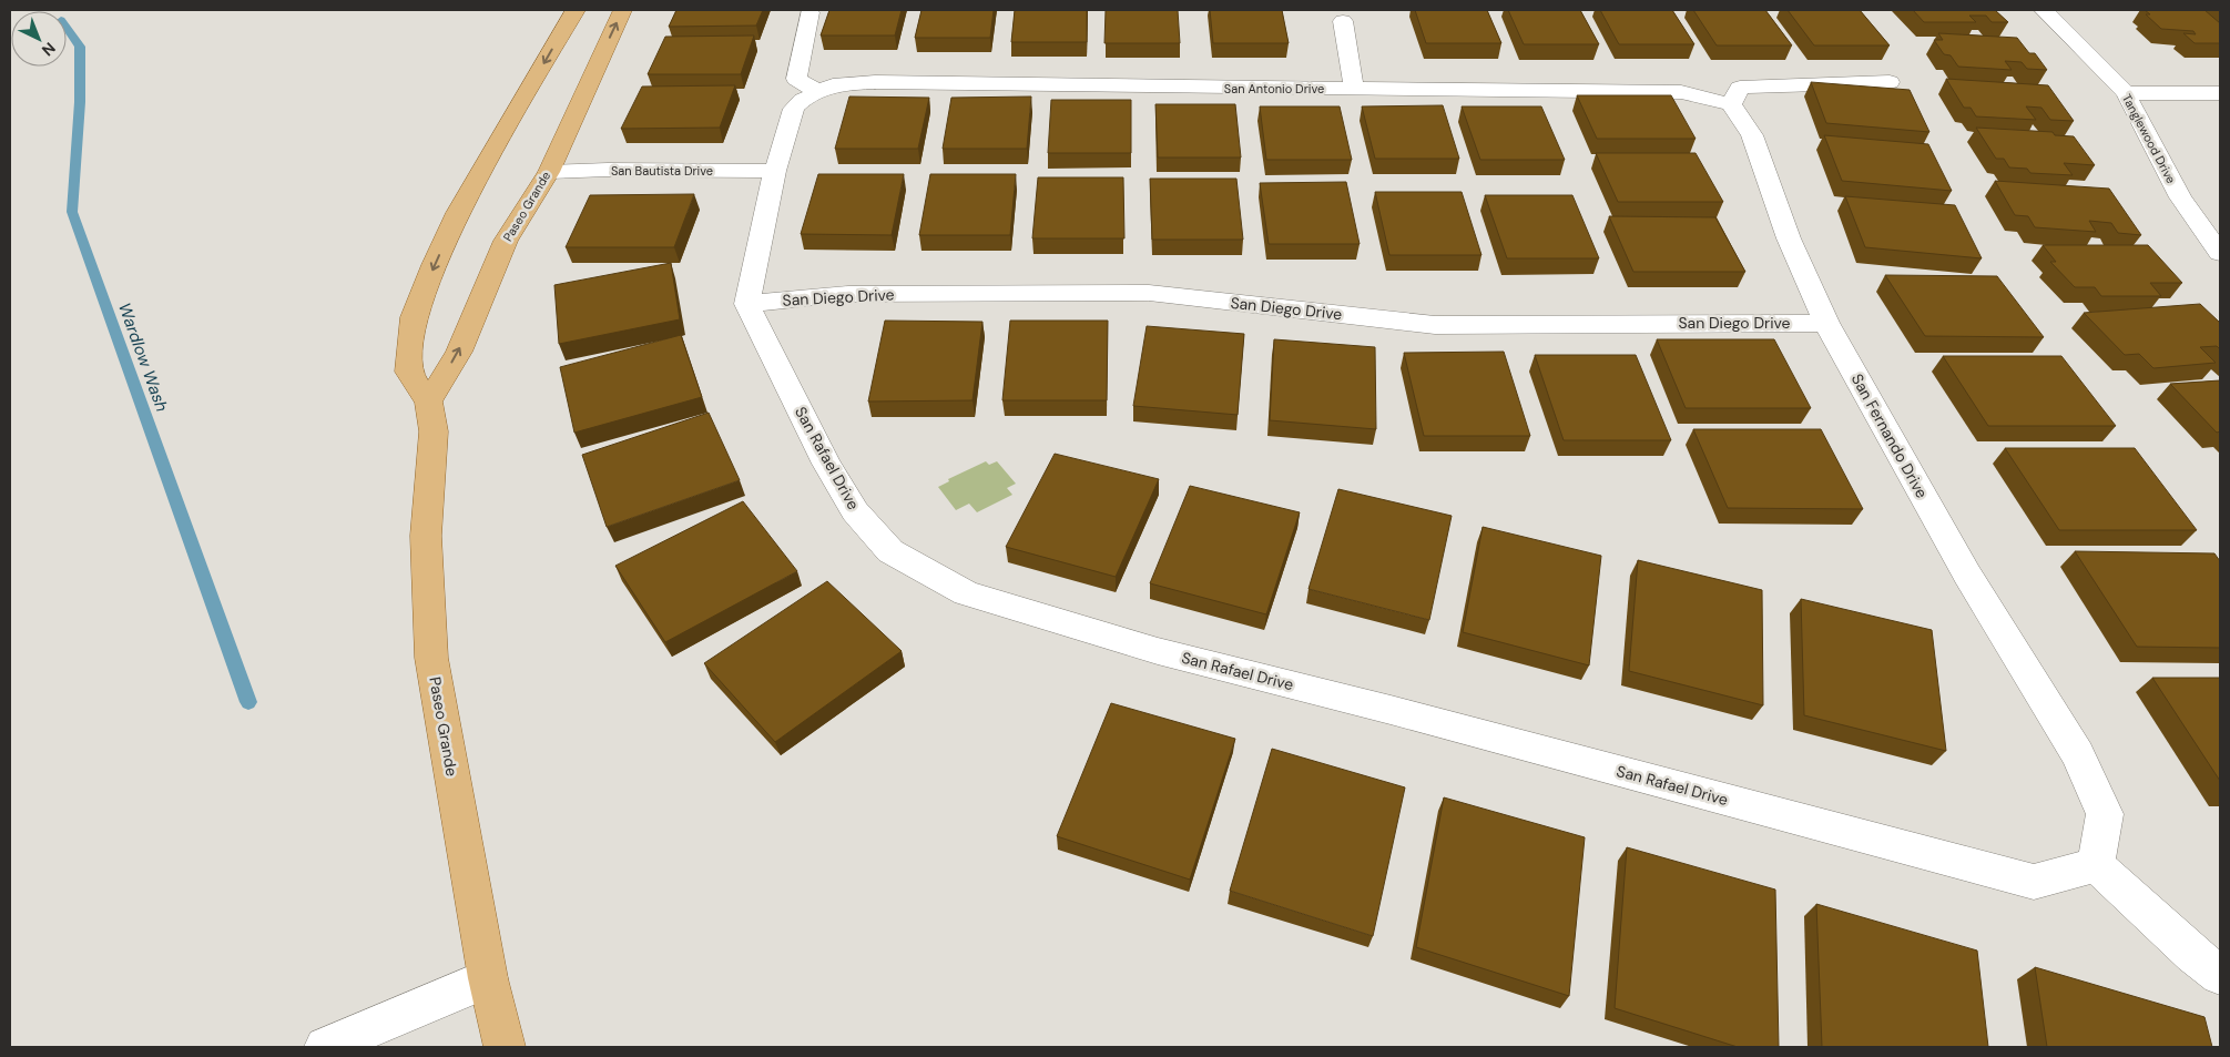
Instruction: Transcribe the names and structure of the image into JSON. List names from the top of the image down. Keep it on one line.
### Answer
{"streets":{"main road":["Paseo Grande"],"street":["San Antonio Drive","Tanglewood Drive","San Bautista Drive","San Diego Drive","San Fernando Drive","San Rafael Drive"]},"crossings":[["San Antonio Drive","San Fernando Drive"],["San Bautista Drive","Paseo Grande"],["San Diego Drive","San Fernando Drive"],["San Diego Drive","San Rafael Drive"],["San Fernando Drive","San Rafael Drive"]],"water":["Wardlow Wash"],"north":"bottom right"}
